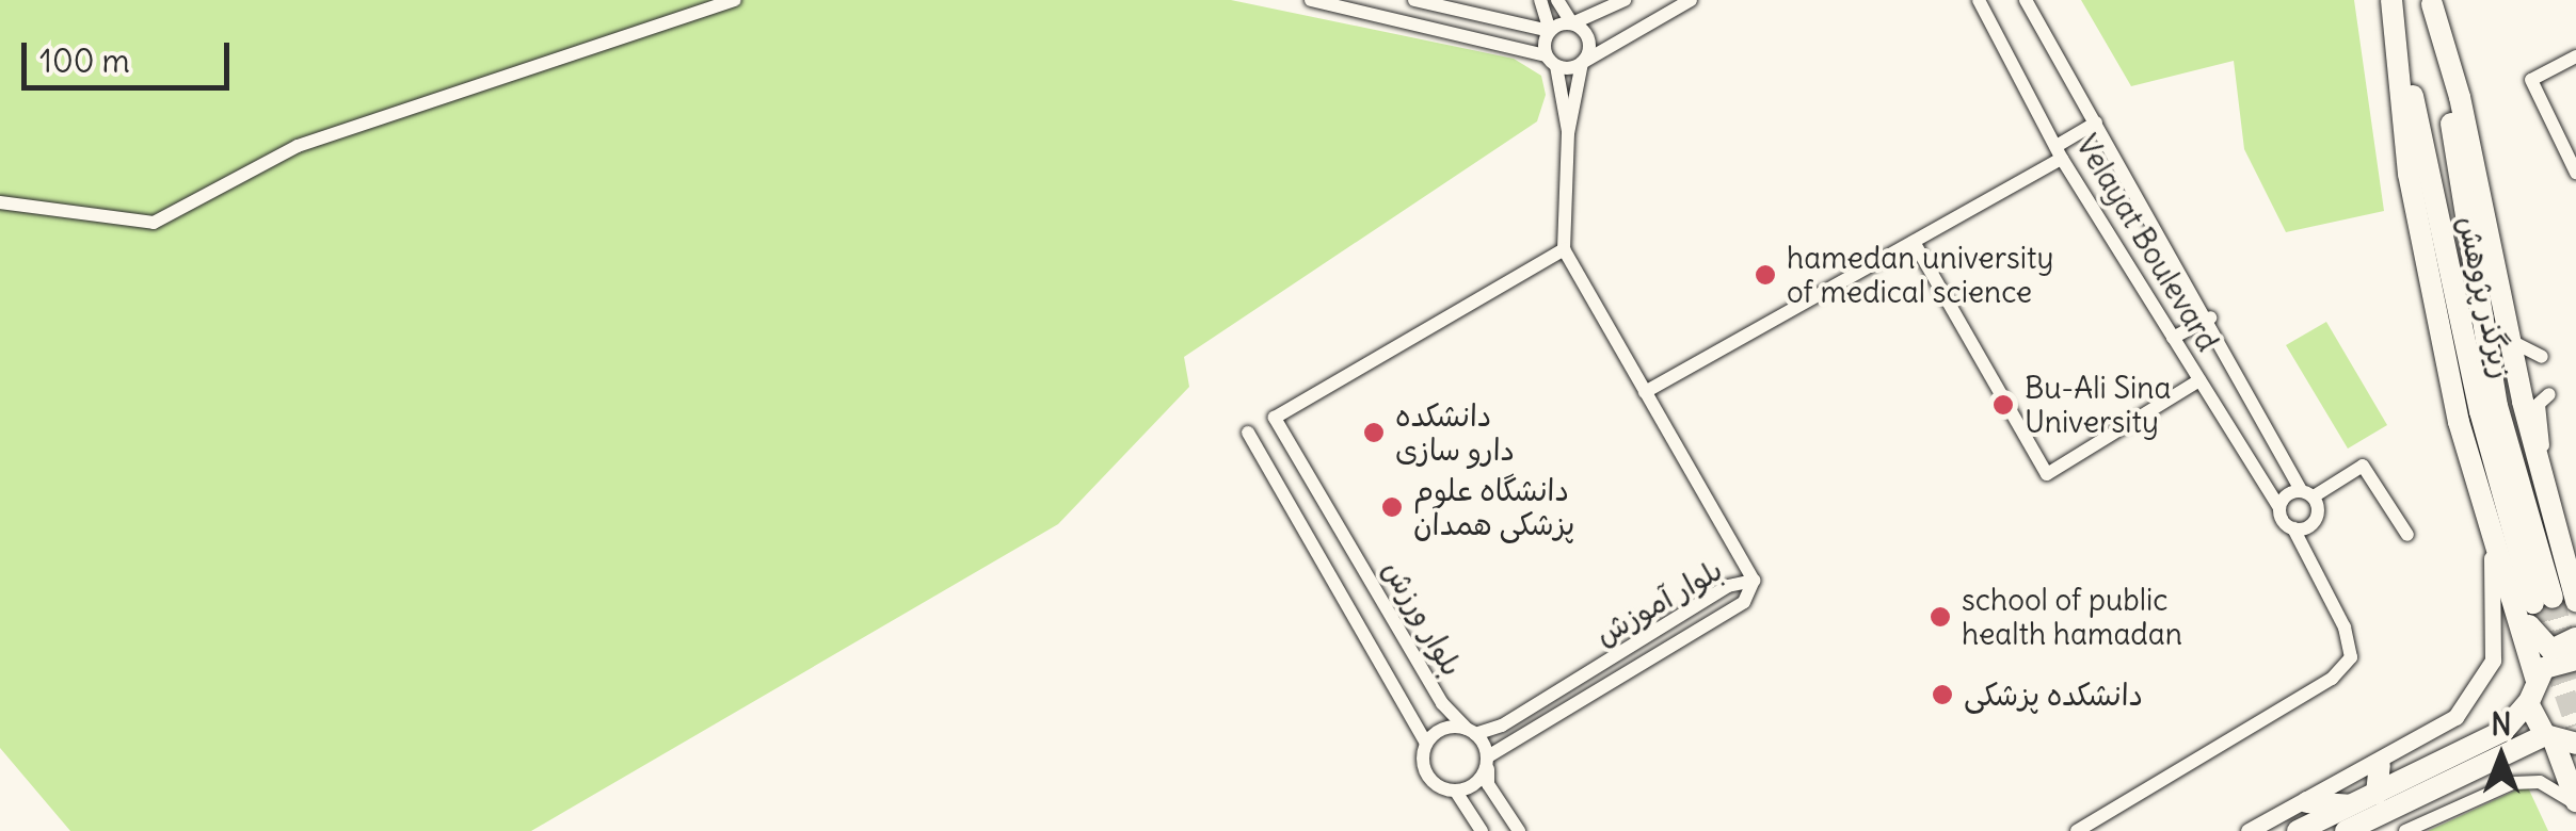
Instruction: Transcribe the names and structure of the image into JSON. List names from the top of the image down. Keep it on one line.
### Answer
{"streets":{"main road":["زیرگذر پژوهش"],"street":["Velayat Boulevard","بلوار آموزش","بلوار ورزش"]},"crossings":[["بلوار آموزش","بلوار ورزش"]],"places":["hamedan university of medical science","Bu-Ali Sina University","دانشکده دارو سازی","دانشگاه علوم پزشکی همدان","school of public health hamadan","دانشکده پزشکی"],"scale_bar":"100 m","north":"top"}
